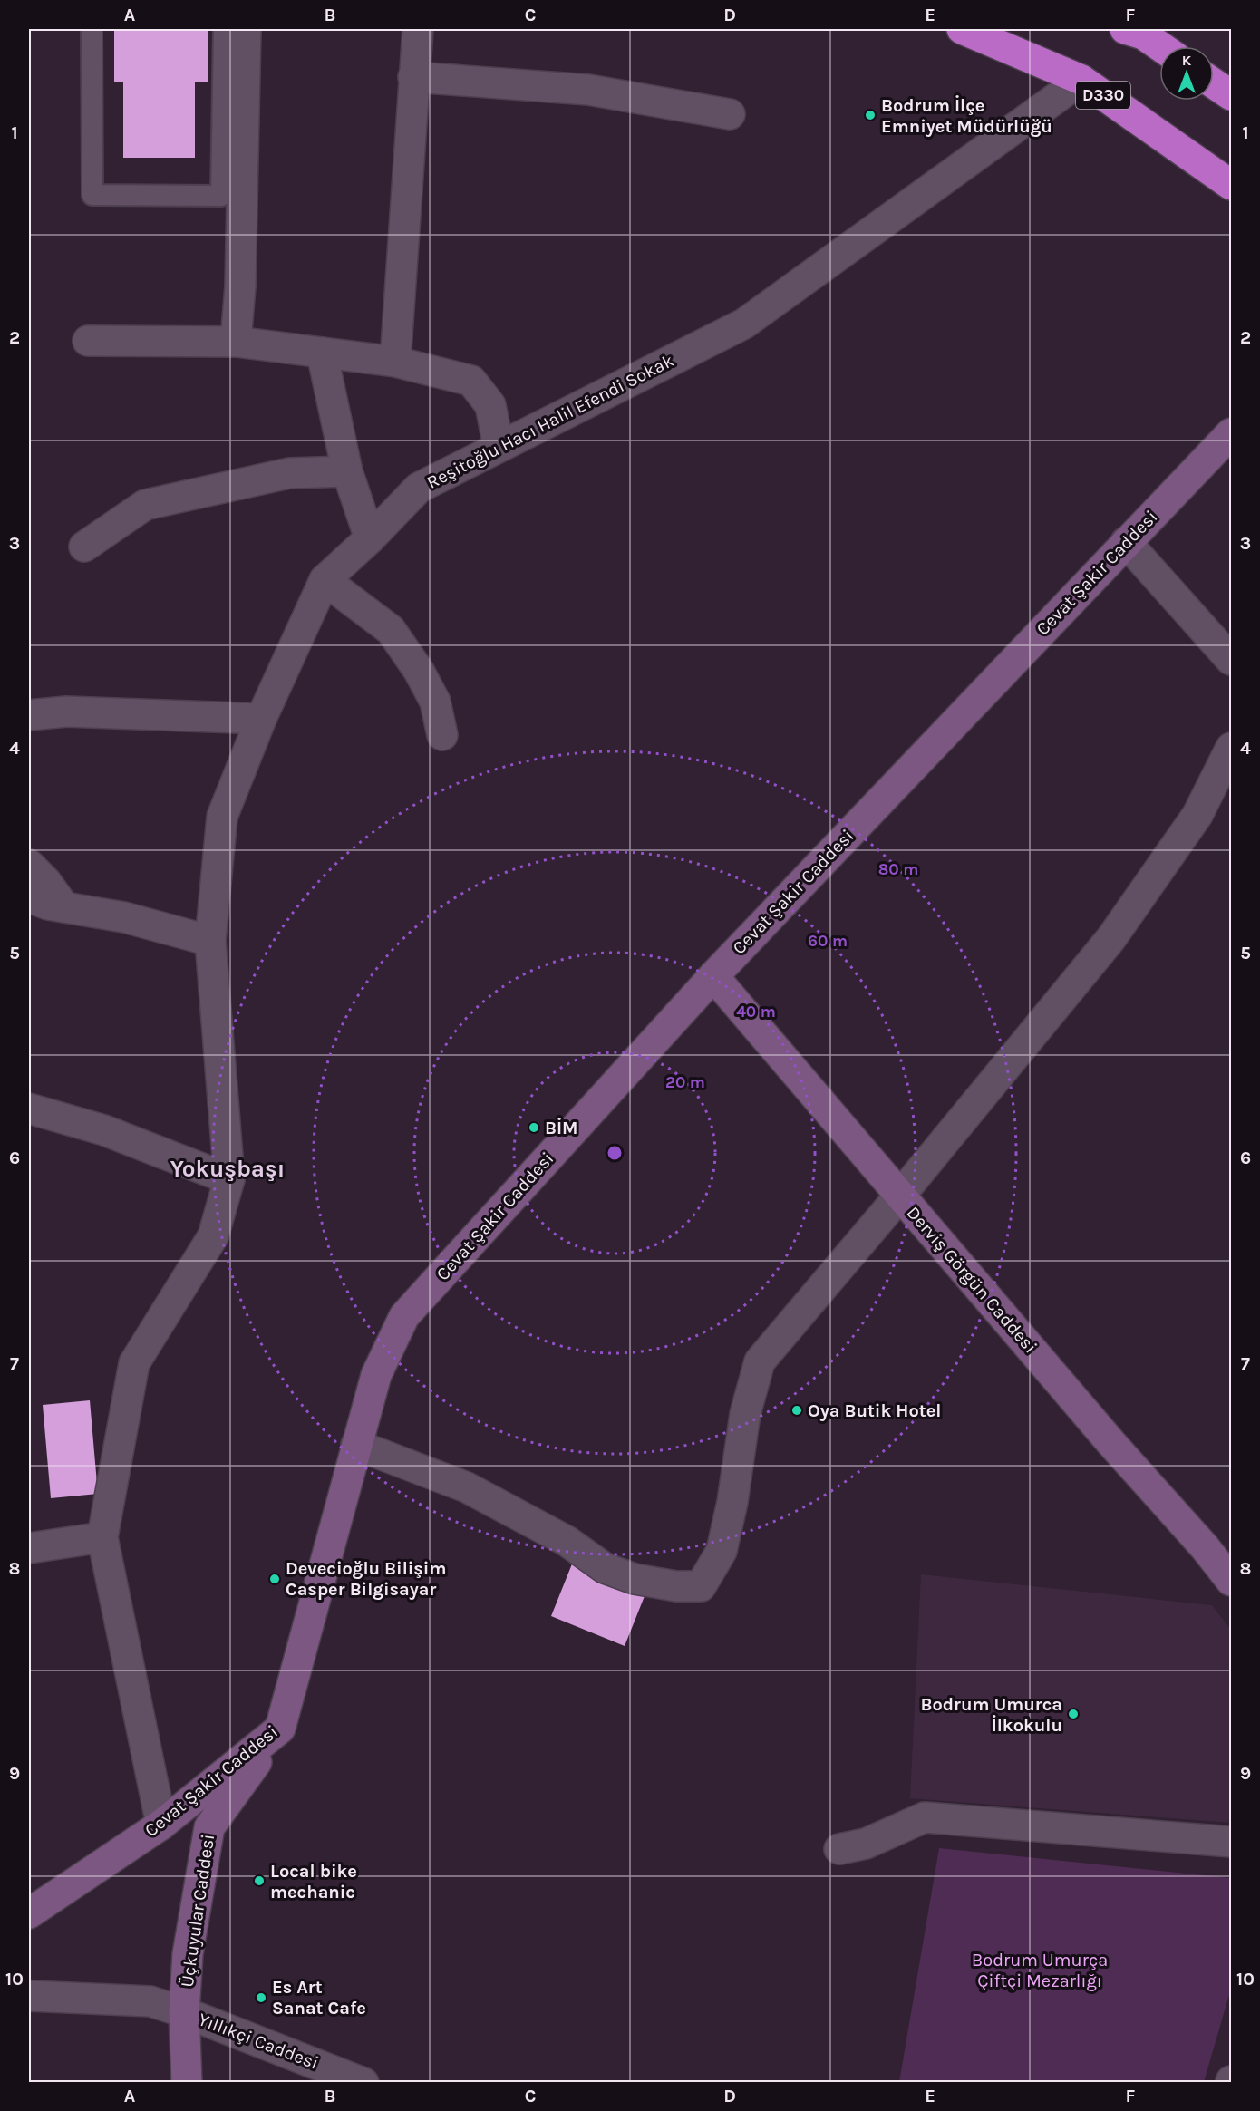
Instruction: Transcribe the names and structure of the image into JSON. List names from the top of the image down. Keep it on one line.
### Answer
{"streets":{"highway":["D330"],"main road":["Cevat Şakir Caddesi","Derviş Görgün Caddesi","Üçkuyular Caddesi"],"street":["Reşitoğlu Hacı Halil Efendi Sokak","Yıllıkçi Caddesi"]},"crossings":[["D330","Reşitoğlu Hacı Halil Efendi Sokak"],["Reşitoğlu Hacı Halil Efendi Sokak","Cevat Şakir Caddesi"],["Cevat Şakir Caddesi","Derviş Görgün Caddesi"],["Cevat Şakir Caddesi","Üçkuyular Caddesi"],["Üçkuyular Caddesi","Yıllıkçi Caddesi"]],"districts":["Yokuşbaşı"],"parks":["Bodrum Umurça Çiftçi Mezarlığı"],"places":["Bodrum İlçe Emniyet Müdürlüğü","BİM","Oya Butik Hotel","Devecioğlu Bilişim Casper Bilgisayar","Bodrum Umurca İlkokulu","Local bike mechanic","Es Art Sanat Cafe"],"north":"top","grid":{"columns":["A","B","C","D","E","F"],"rows":["1","2","3","4","5","6","7","8","9","10"]},"rings":["80 m","60 m","40 m","20 m"]}
